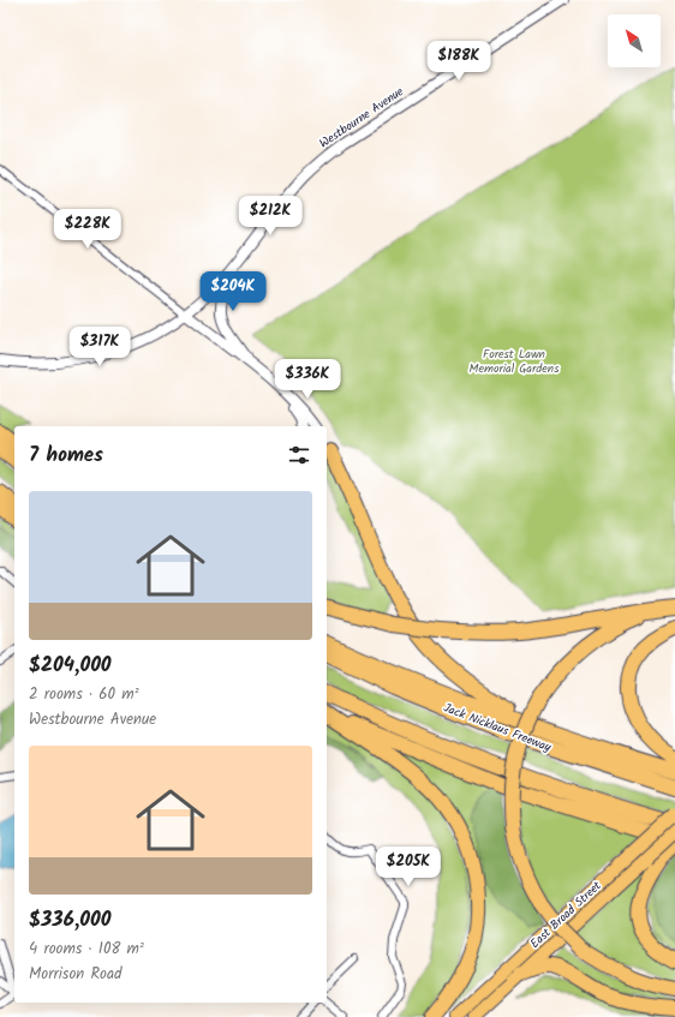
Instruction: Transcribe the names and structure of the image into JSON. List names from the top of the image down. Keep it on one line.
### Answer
{"streets":{"highway":["Jack Nicklaus Freeway"],"main road":["East Broad Street"],"street":["Westbourne Avenue"]},"parks":["Forest Lawn Memorial Gardens"],"north":"top left","page":{"price":["$188K","$212K","$228K","$204K","$317K","$336K","$205K"],"heading":"7 homes","list":[{"name":"$204,000","note":"2 rooms · 60 m² · Westbourne Avenue"},{"name":"$336,000","note":"4 rooms · 108 m² · Morrison Road"}]}}
